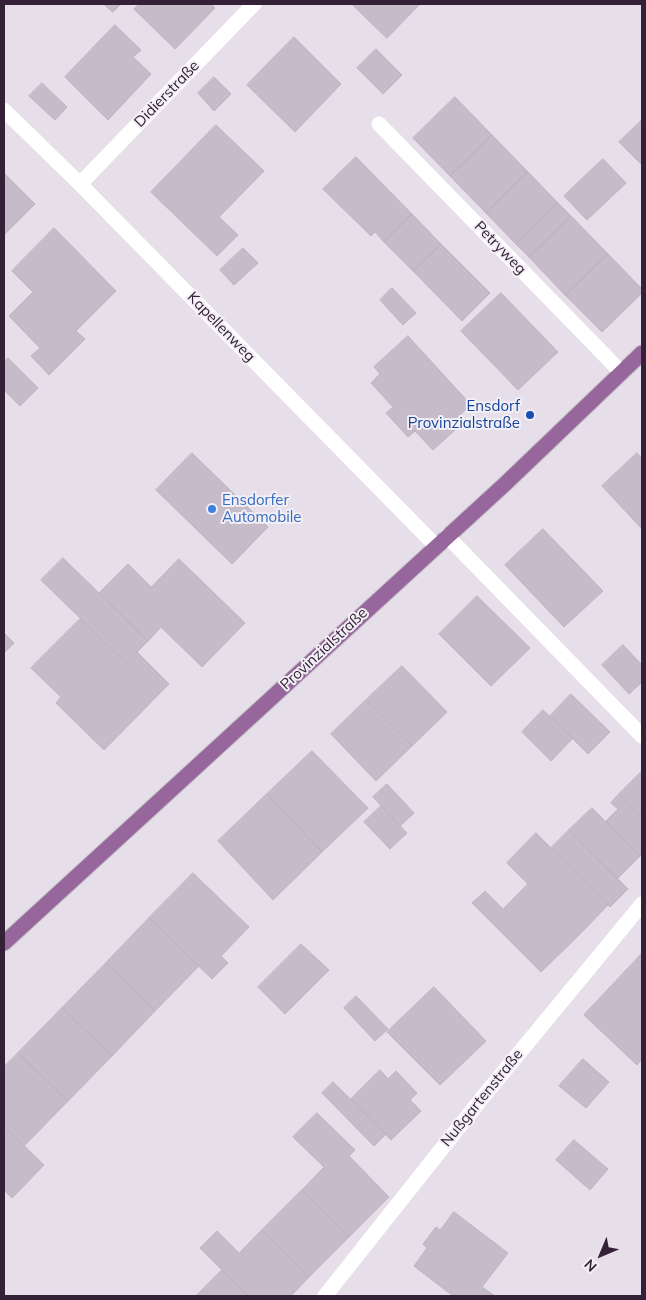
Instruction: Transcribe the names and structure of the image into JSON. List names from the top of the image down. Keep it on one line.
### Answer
{"streets":{"main road":["Provinzialstraße"],"street":["Didierstraße","Petryweg","Kapellenweg","Nußgartenstraße"]},"crossings":[["Didierstraße","Kapellenweg"],["Petryweg","Provinzialstraße"],["Kapellenweg","Provinzialstraße"]],"places":["Ensdorf Provinzialstraße","Ensdorfer Automobile"],"north":"bottom left"}
